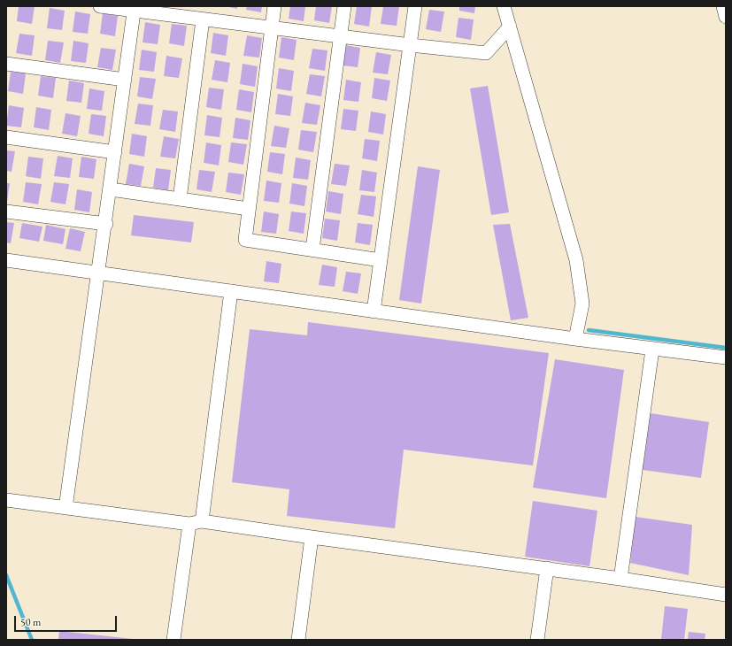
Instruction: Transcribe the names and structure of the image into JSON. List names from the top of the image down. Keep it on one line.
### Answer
{"scale_bar":"50 m"}
